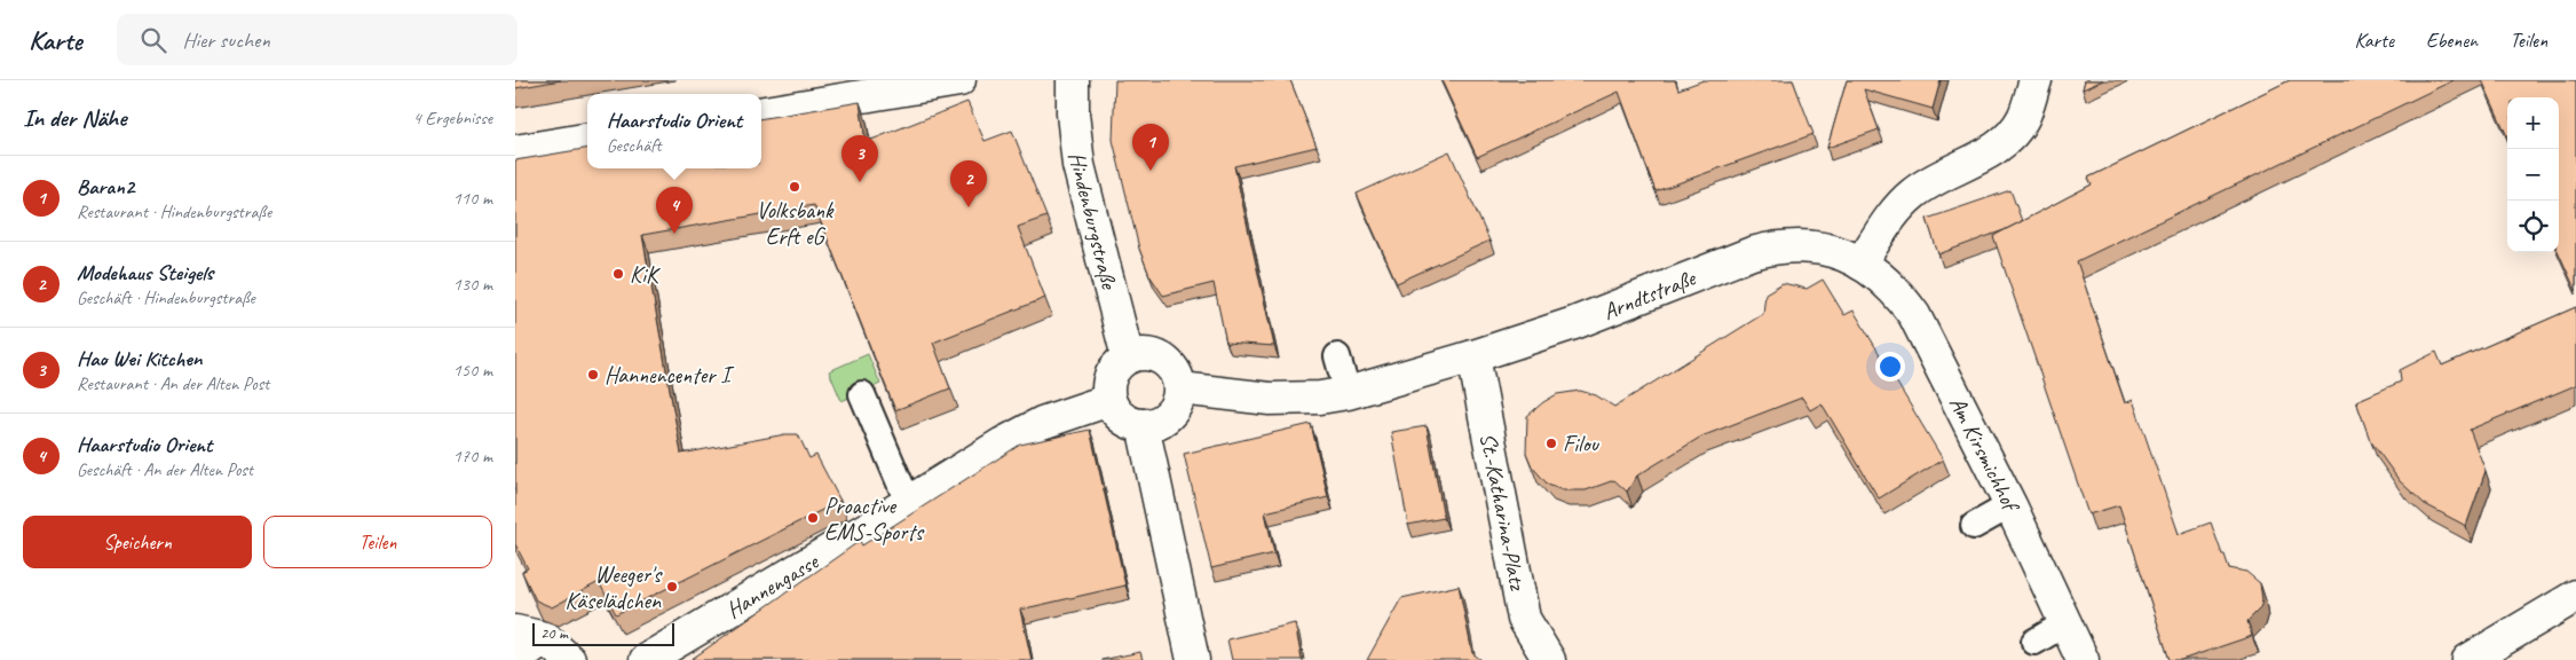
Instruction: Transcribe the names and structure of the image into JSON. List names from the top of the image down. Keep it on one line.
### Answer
{"streets":{"street":["Hindenburgstraße","Arndtstraße","Am Kirsmichhof","St.-Katharina-Platz","Hannengasse"]},"crossings":[["Hindenburgstraße","Arndtstraße"],["Hindenburgstraße","Hannengasse"],["Arndtstraße","Am Kirsmichhof"],["Arndtstraße","St.-Katharina-Platz"],["Arndtstraße","Hannengasse"]],"places":["Volksbank Erft eG","KiK","Hannencenter I","Filou","Proactive EMS-Sports","Weeger's Käselädchen"],"scale_bar":"20 m","page":{"header":"Karte","search":"Hier suchen","nav":["Karte","Ebenen","Teilen"],"heading":["In der Nähe","4 Ergebnisse"],"popup":["Haarstudio Orient","Geschäft"],"map_buttons":["+","−"],"pins":["1","3","2","4"],"list":[{"mark":"1","name":"Baran2","note":"Restaurant · Hindenburgstraße","value":"110 m"},{"mark":"2","name":"Modehaus Steigels","note":"Geschäft · Hindenburgstraße","value":"130 m"},{"mark":"3","name":"Hao Wei Kitchen","note":"Restaurant · An der Alten Post","value":"150 m"},{"mark":"4","name":"Haarstudio Orient","note":"Geschäft · An der Alten Post","value":"170 m"}],"buttons":["Speichern","Teilen"],"scale":"20 m"}}
